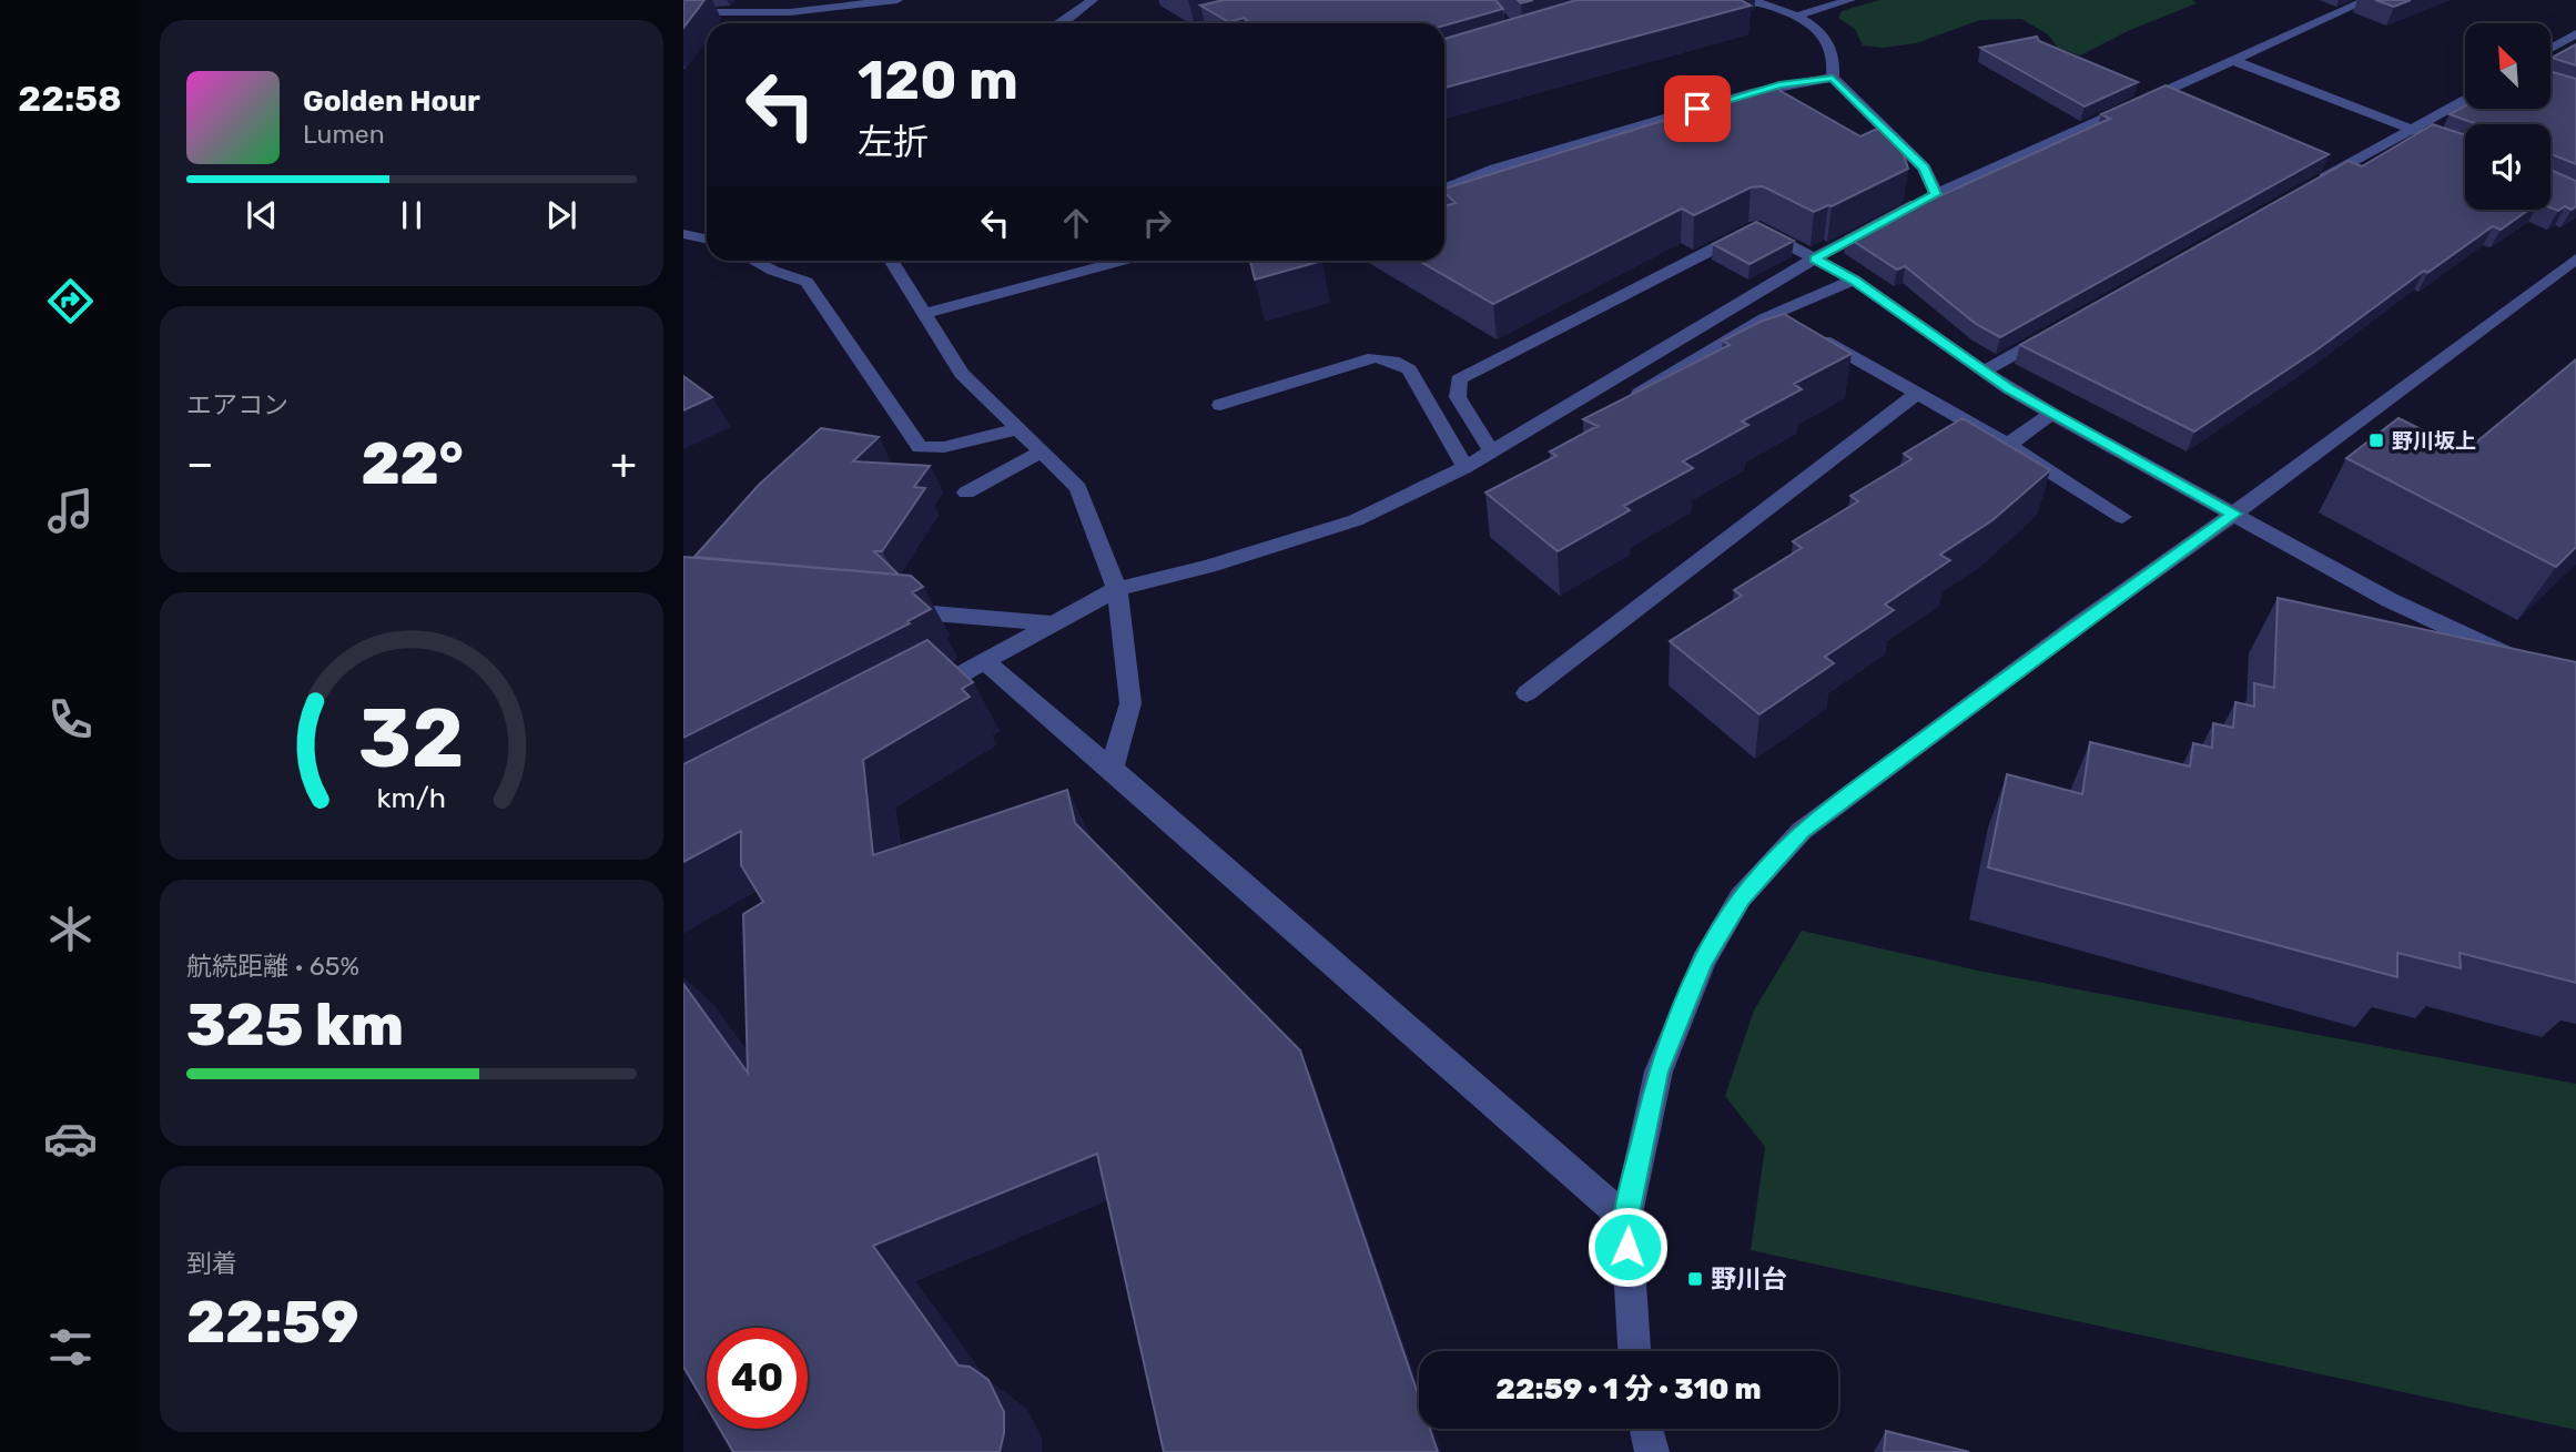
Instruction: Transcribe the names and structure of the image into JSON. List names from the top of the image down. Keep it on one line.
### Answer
{"places":{"transit":["野川坂上","野川台"]},"north":"top left","page":{"tabs":"22:58","turn":["120 m","左折"],"song":["Golden Hour","Lumen"],"tile":["エアコン",["航続距離 · 65%","325 km"],["到着","22:59"]],"heat":["−","22°","+"],"limit":"40","trip":"22:59 · 1 分 · 310 m","gauge":["32","km/h"]}}
